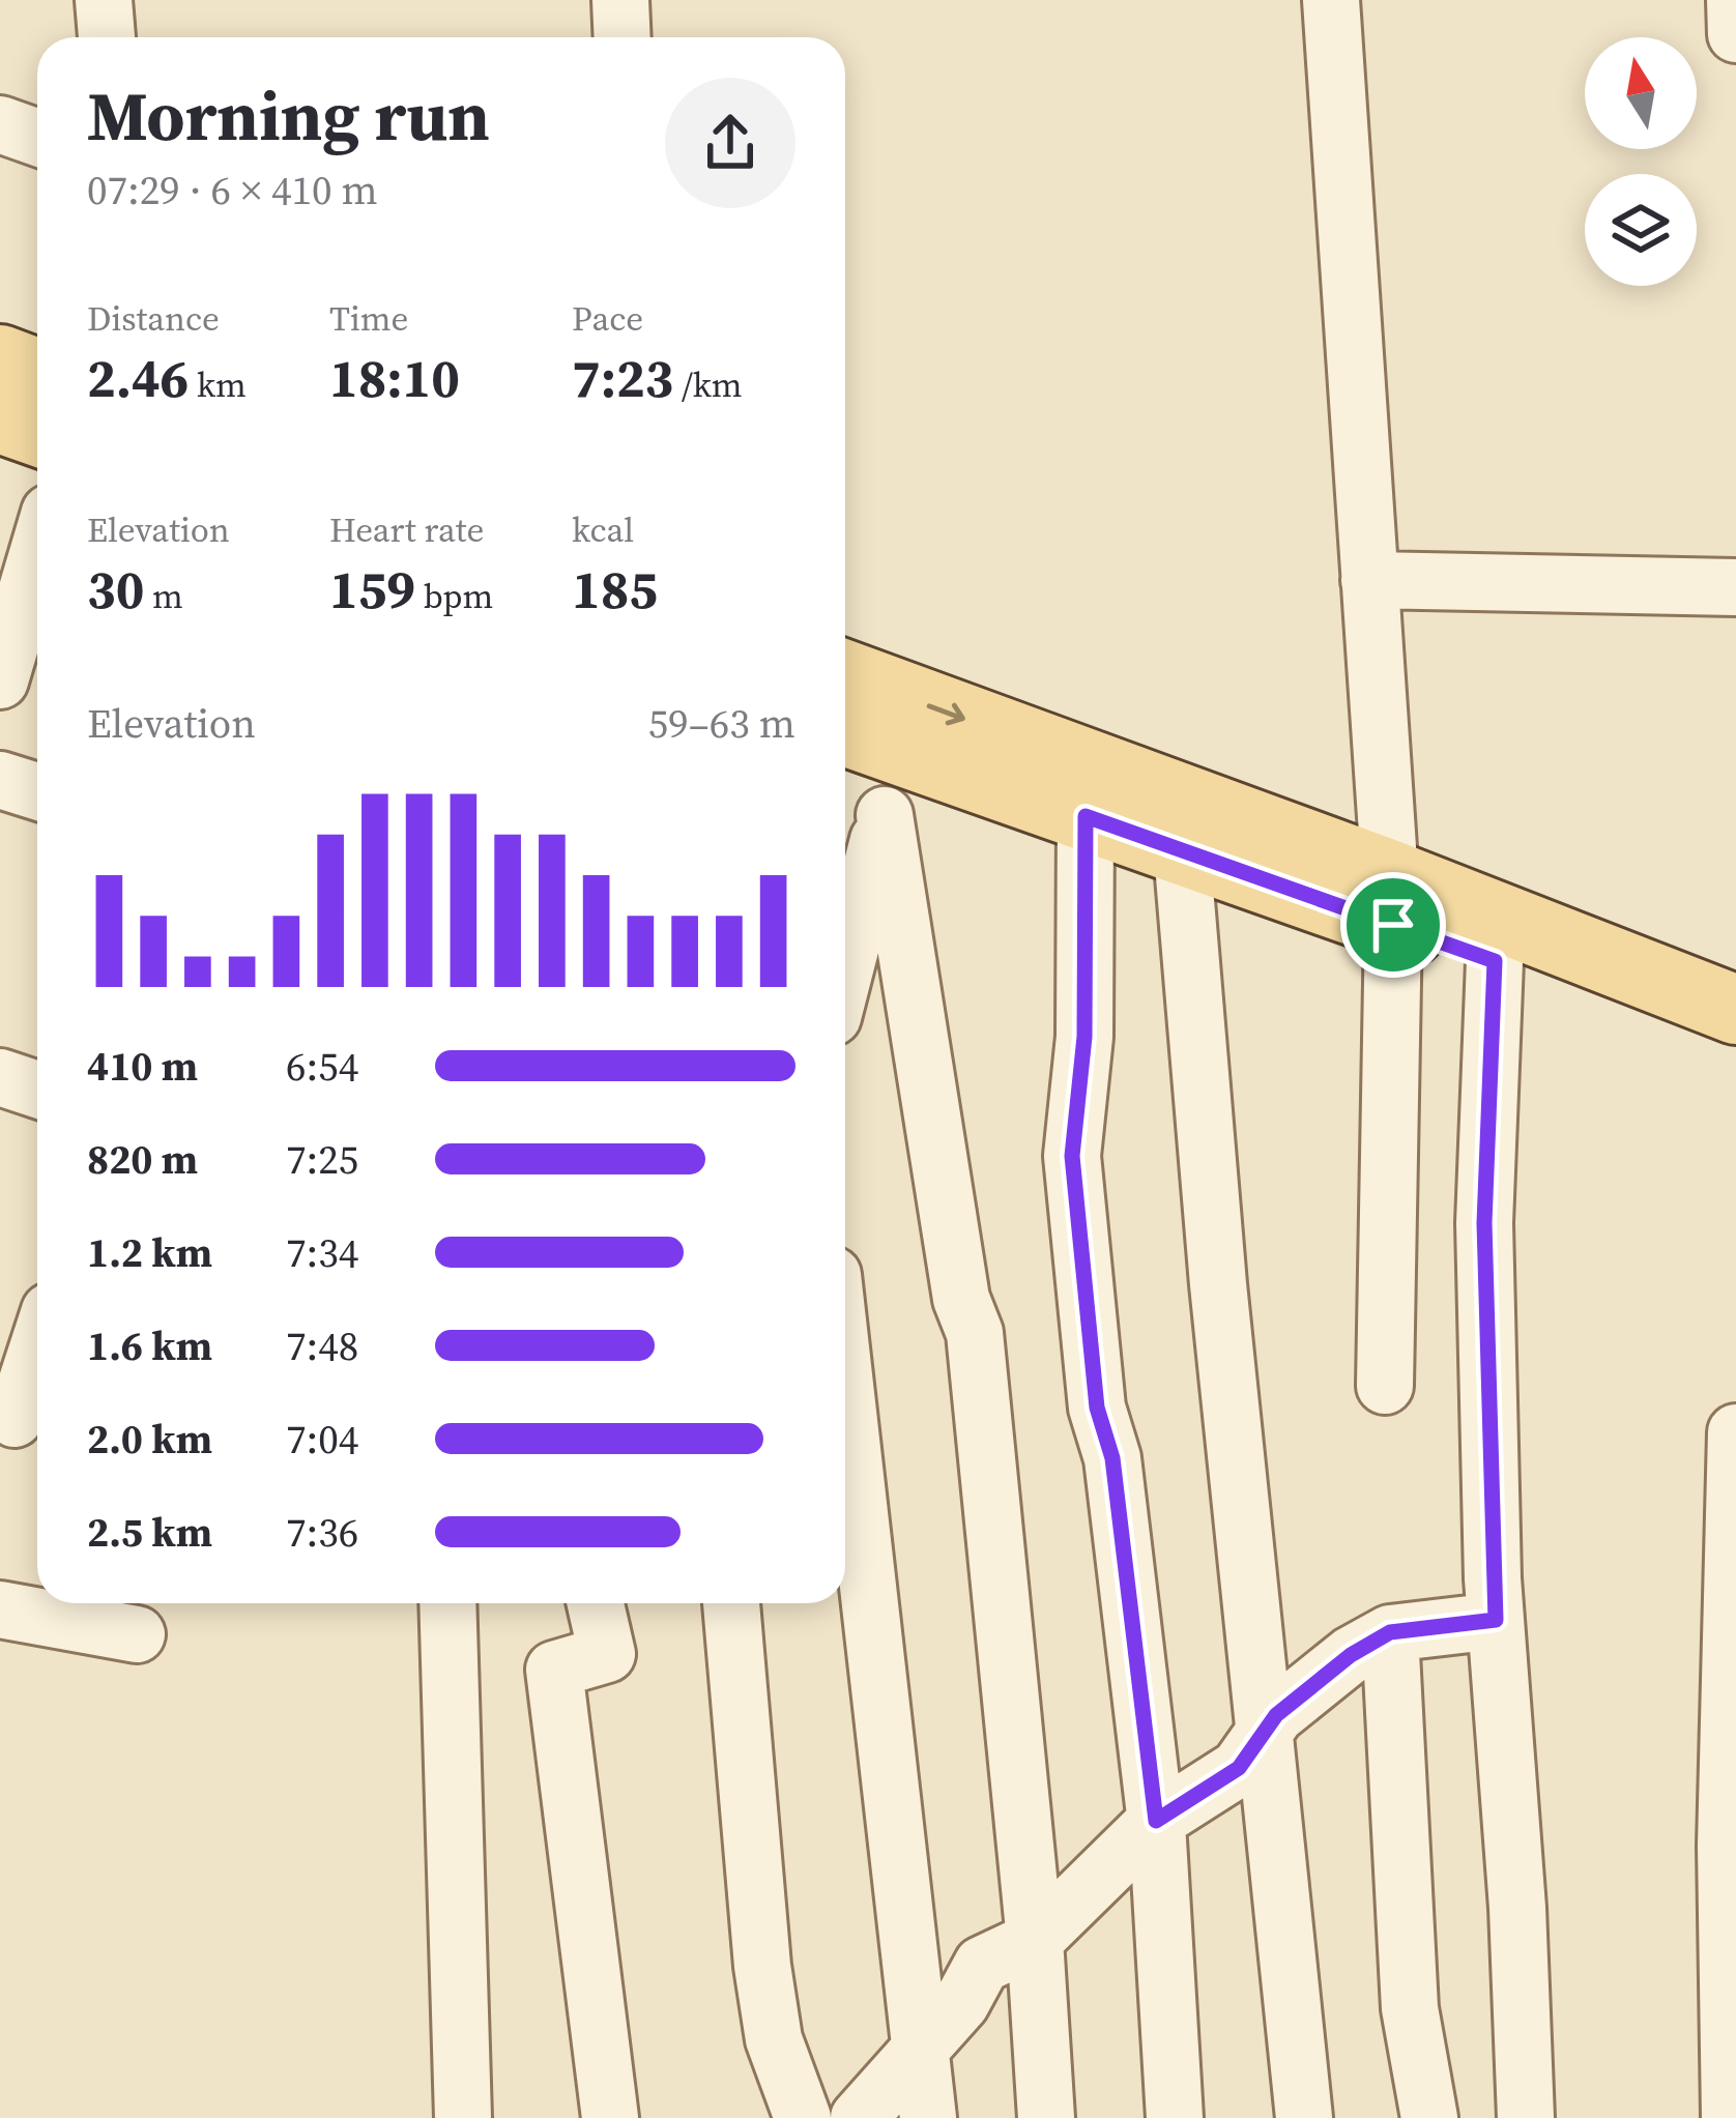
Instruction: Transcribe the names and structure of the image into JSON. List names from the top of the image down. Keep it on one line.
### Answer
{"north":"top","page":{"heading":["Morning run","07:29 · 6 × 410 m"],"stats":[["Distance","2.46 km"],["Time","18:10"],["Pace","7:23 /km"],["Elevation","30 m"],["Heart rate","159 bpm"],["kcal","185"]],"chart":["Elevation","59–63 m"],"list":[{"name":"410 m","note":"6:54"},{"name":"820 m","note":"7:25"},{"name":"1.2 km","note":"7:34"},{"name":"1.6 km","note":"7:48"},{"name":"2.0 km","note":"7:04"},{"name":"2.5 km","note":"7:36"}]}}
